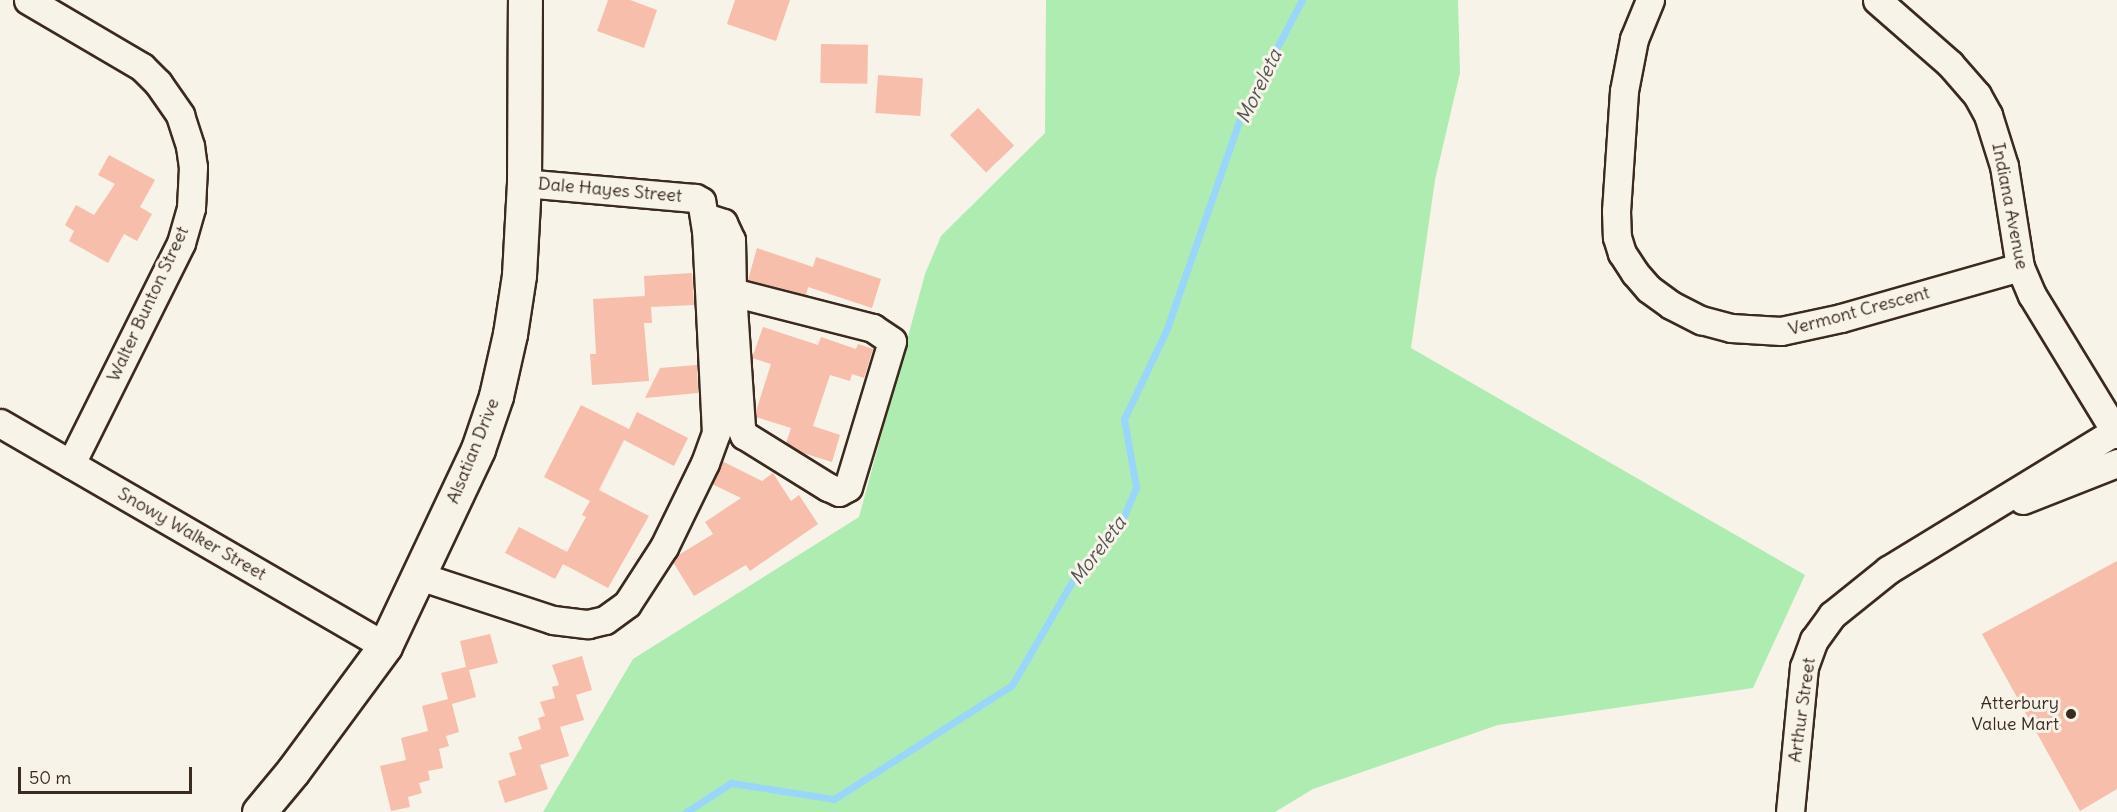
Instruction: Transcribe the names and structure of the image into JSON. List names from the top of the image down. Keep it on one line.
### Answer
{"streets":{"street":["Dale Hayes Street","Indiana Avenue","Walter Bunton Street","Vermont Crescent","Alsatian Drive","Snowy Walker Street","Arthur Street"]},"crossings":[["Dale Hayes Street","Alsatian Drive"],["Indiana Avenue","Vermont Crescent"],["Walter Bunton Street","Snowy Walker Street"],["Alsatian Drive","Snowy Walker Street"]],"water":["Moreleta"],"places":["Atterbury Value Mart"],"scale_bar":"50 m"}
